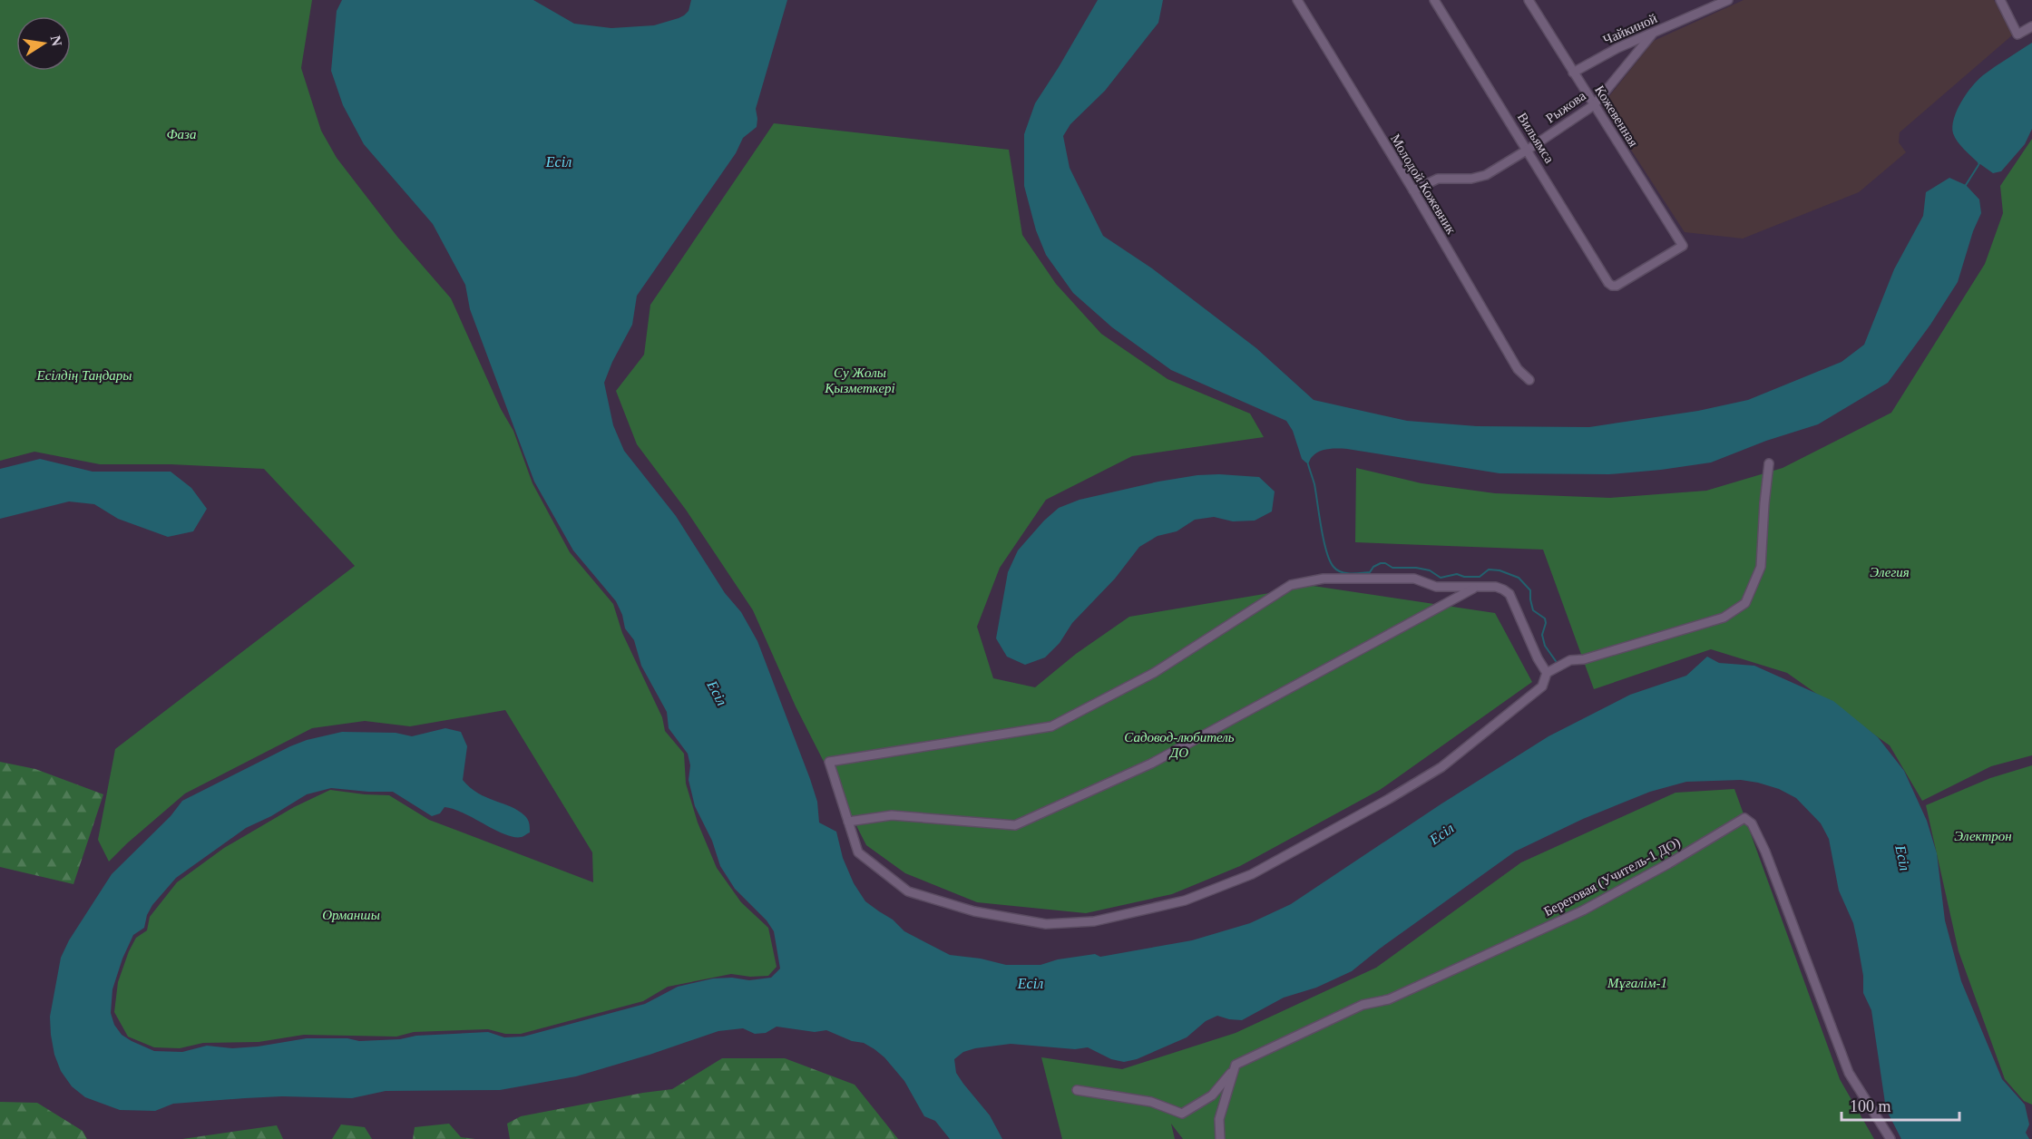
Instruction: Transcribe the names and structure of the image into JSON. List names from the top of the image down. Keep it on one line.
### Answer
{"streets":{"street":["Чайкиной","Рыжова","Кожевенная","Вильямса","Молодой Кожевник","Береговая (Учитель-1 ДО)"]},"crossings":[["Чайкиной","Рыжова"],["Чайкиной","Кожевенная"],["Рыжова","Кожевенная"],["Рыжова","Вильямса"],["Рыжова","Молодой Кожевник"],["Кожевенная","Вильямса"]],"water":["Есіл"],"parks":["Фаза","Су Жолы Қызметкері","Есілдің Таңдары","Элегия","Садовод-любитель ДО","Электрон","Орманшы","Мұғалім-1"],"scale_bar":"100 m","north":"right"}
